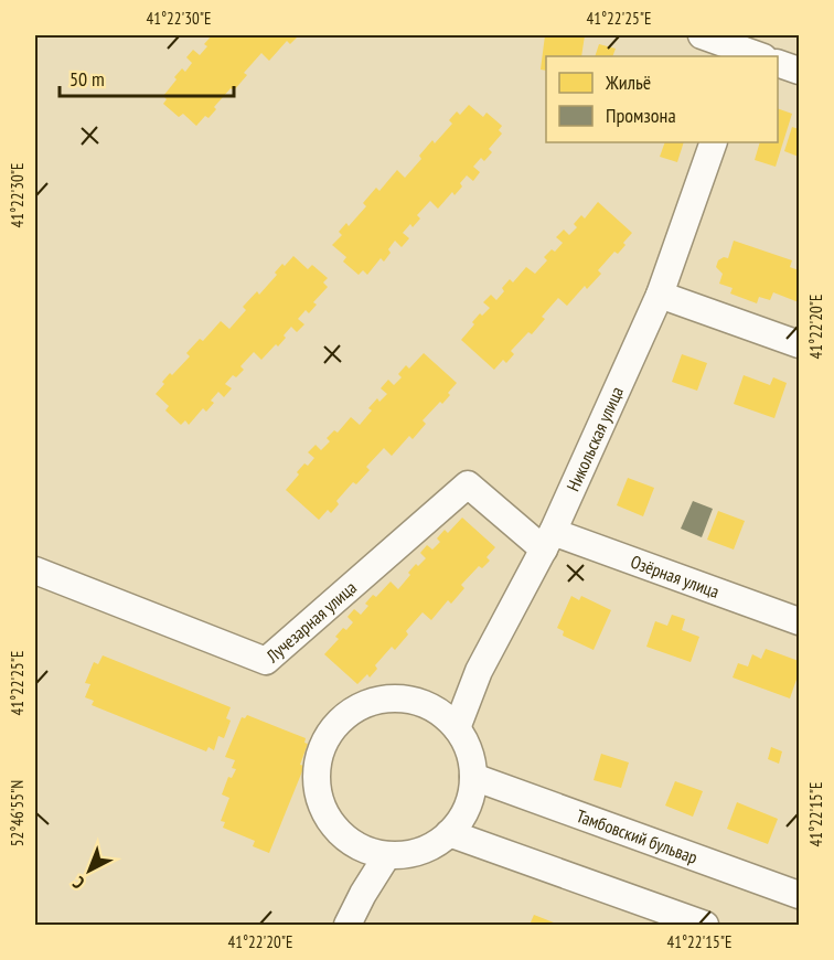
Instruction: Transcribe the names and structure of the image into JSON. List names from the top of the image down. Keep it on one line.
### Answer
{"streets":{"street":["Никольская улица","Озёрная улица","Лучезарная улица","Тамбовский бульвар"]},"crossings":[["Никольская улица","Озёрная улица"],["Никольская улица","Лучезарная улица"],["Никольская улица","Тамбовский бульвар"],["Озёрная улица","Лучезарная улица"]],"legend":["Жильё","Промзона"],"scale_bar":"50 m","north":"bottom left","coordinates":["41°22'30\"E","41°22'25\"E","41°22'20\"E","52°46'55\"N","41°22'15\"E"]}
